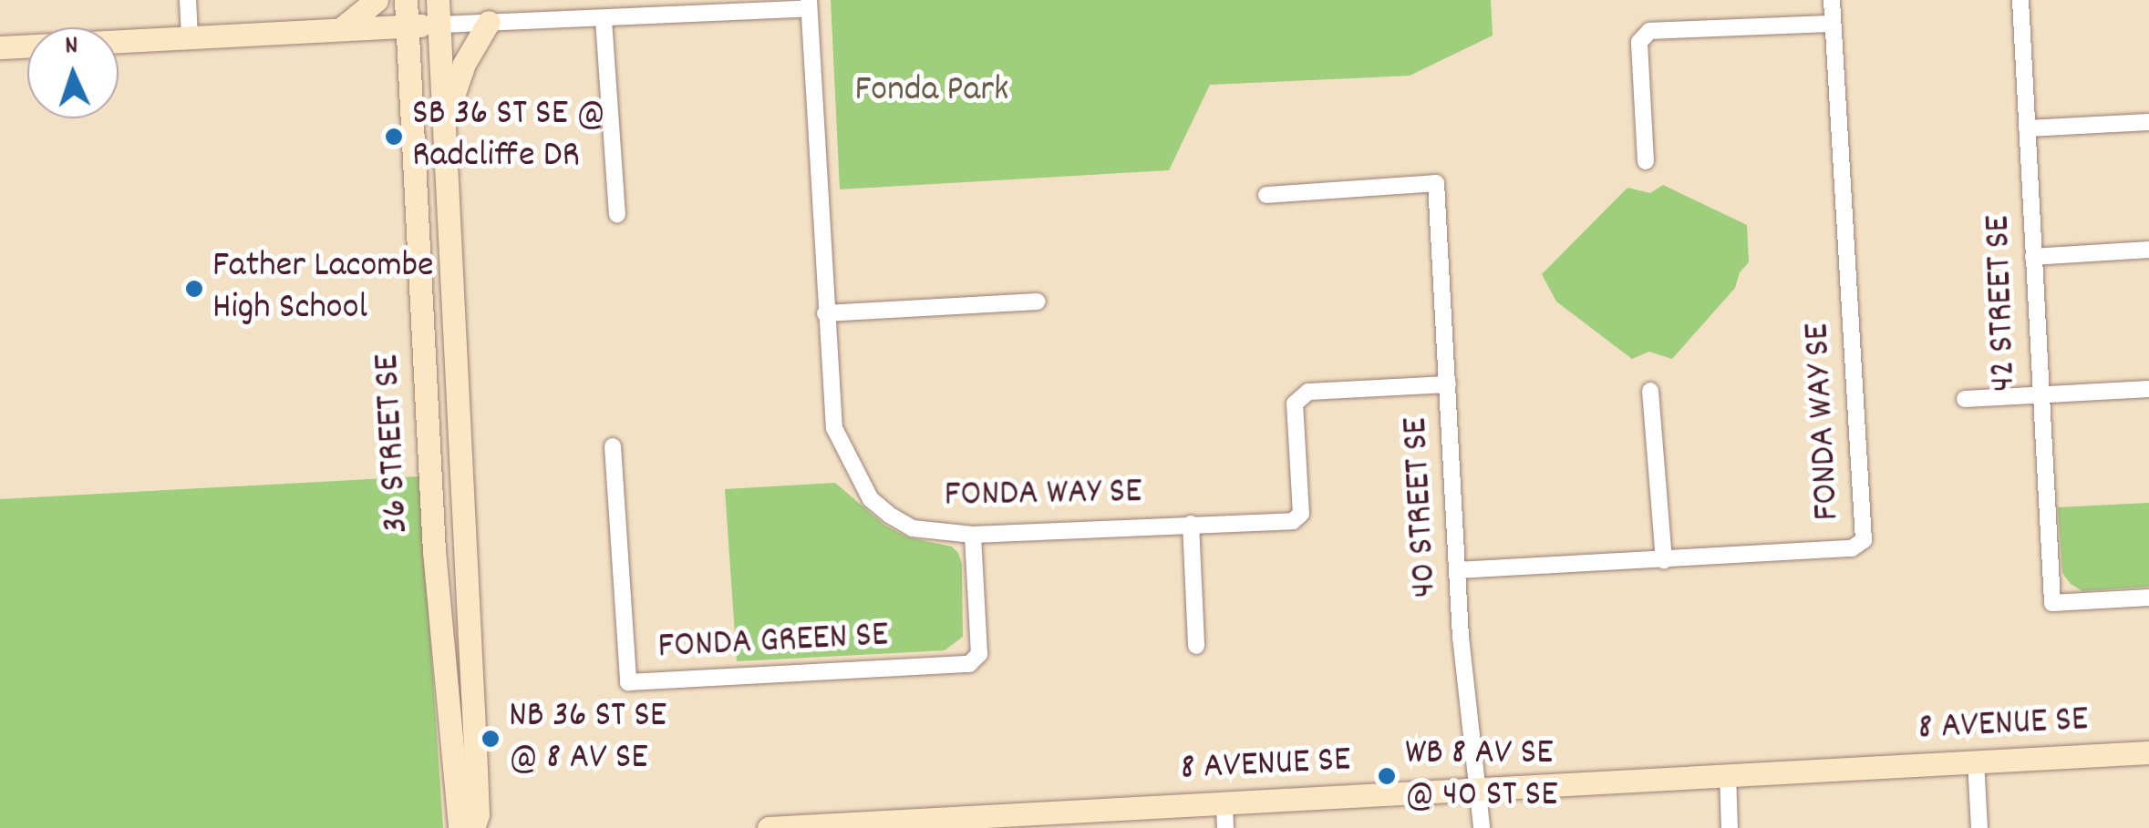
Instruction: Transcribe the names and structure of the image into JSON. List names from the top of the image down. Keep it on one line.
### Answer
{"streets":{"street":["42 STREET SE","FONDA WAY SE","36 STREET SE","40 STREET SE","FONDA GREEN SE","8 AVENUE SE"]},"crossings":[["FONDA WAY SE","40 STREET SE"],["FONDA WAY SE","FONDA GREEN SE"],["40 STREET SE","8 AVENUE SE"]],"parks":["Fonda Park"],"places":["SB 36 ST SE @ Radcliffe DR","Father Lacombe High School","NB 36 ST SE @ 8 AV SE","WB 8 AV SE @ 40 ST SE"],"north":"top"}
